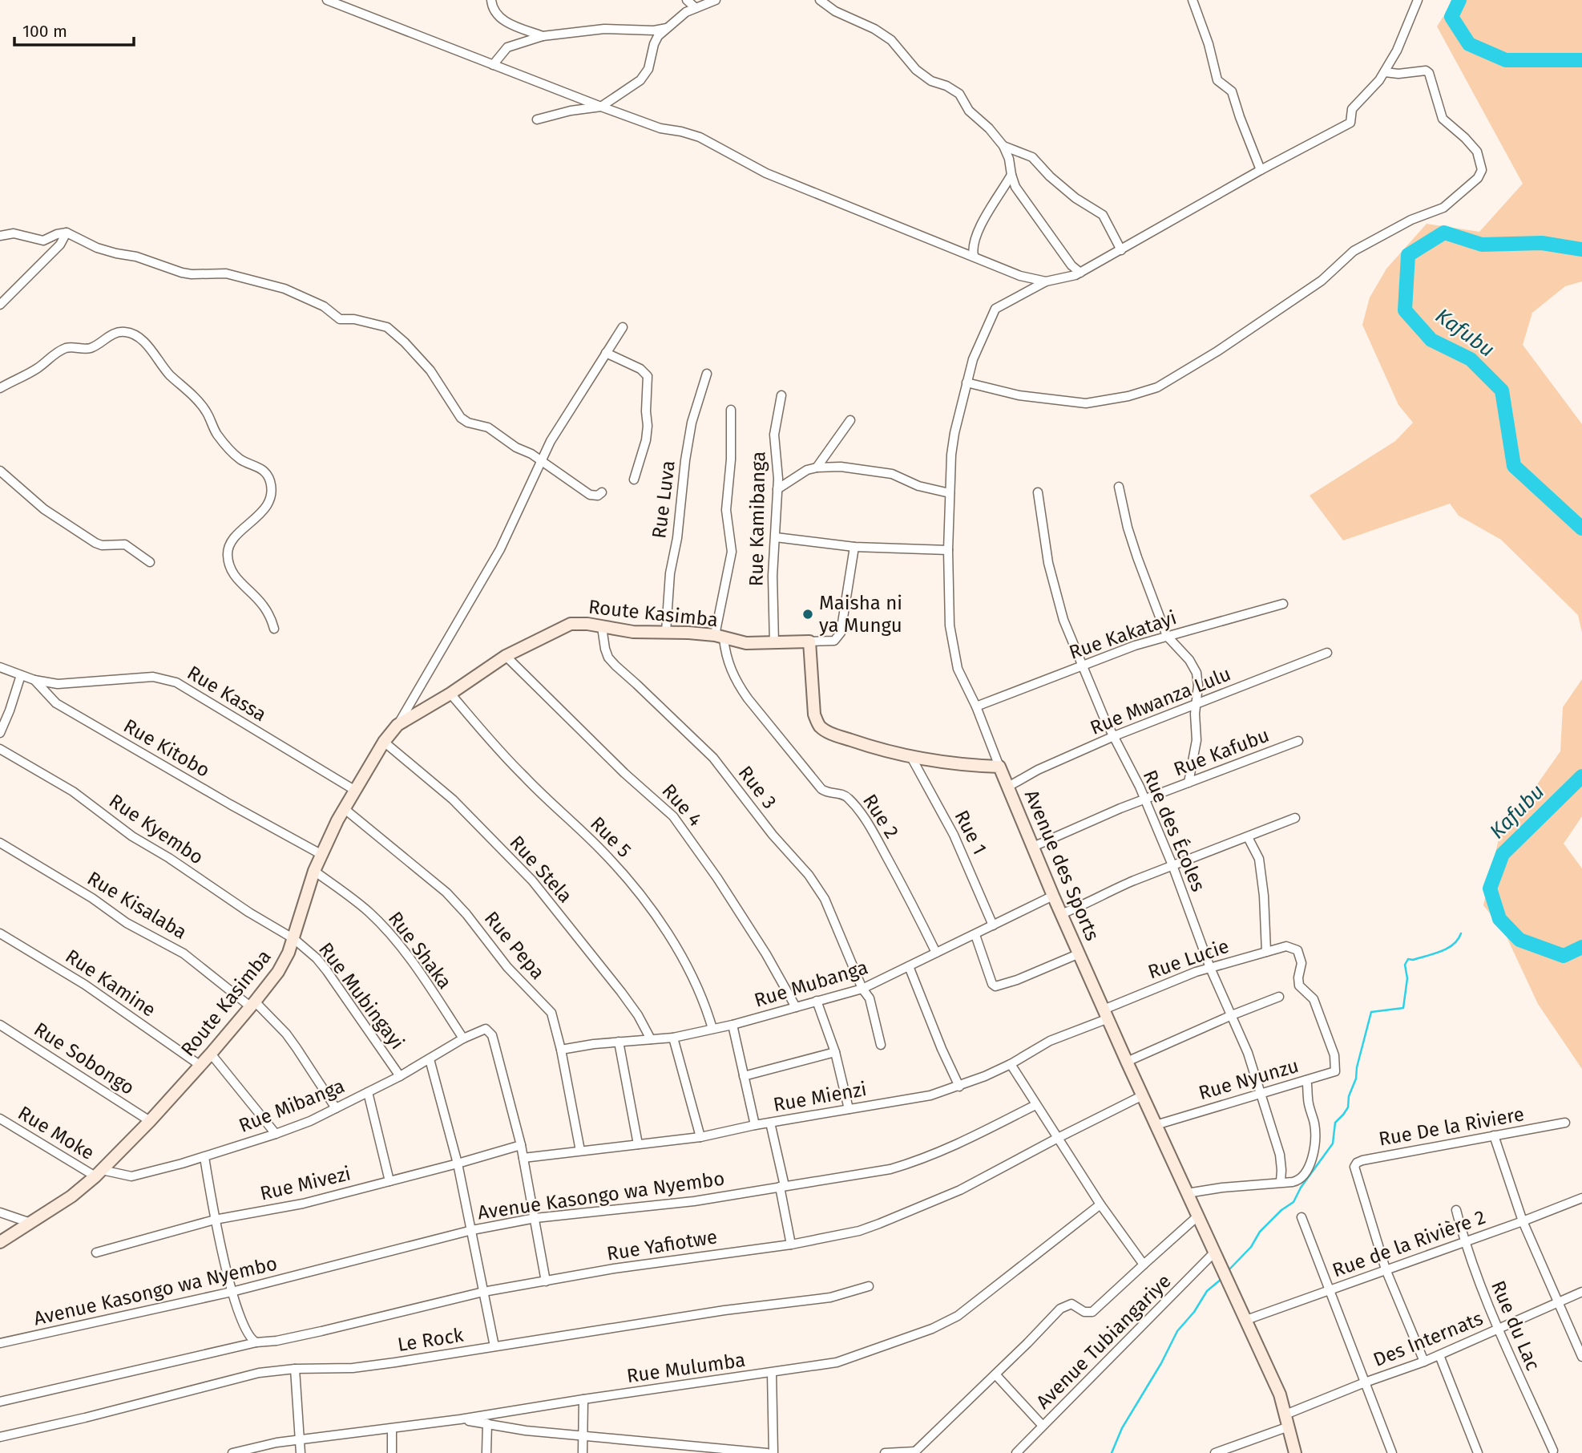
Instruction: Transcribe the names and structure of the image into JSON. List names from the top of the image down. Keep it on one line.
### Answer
{"streets":{"street":["Rue Luva","Rue Kamibanga","Route Kasimba","Rue Kakatayi","Rue Kassa","Rue Mwanza Lulu","Rue Kitobo","Rue Kafubu","Rue 3","Rue 4","Rue 2","Rue Kyembo","Rue des Écoles","Rue 1","Rue 5","Avenue des Sports","Rue Stela","Rue Kisalaba","Rue Pepa","Rue Shaka","Rue Lucie","Rue Kamine","Rue Mubanga","Rue Mubingayi","Rue Sobongo","Rue Nyunzu","Rue Mienzi","Rue Mibanga","Rue De la Riviere","Rue Moke","Rue Mivezi","Avenue Kasongo wa Nyembo","Rue de la Rivière 2","Rue Yafiotwe","Rue du Lac","Des Internats","Le Rock","Avenue Tubiangariye","Rue Mulumba"]},"crossings":[["Rue Luva","Route Kasimba"],["Rue Kamibanga","Route Kasimba"],["Route Kasimba","Rue Kassa"],["Route Kasimba","Rue Kitobo"],["Route Kasimba","Rue 3"],["Route Kasimba","Rue 4"],["Route Kasimba","Rue 2"],["Route Kasimba","Rue Kyembo"],["Route Kasimba","Rue 5"],["Route Kasimba","Rue Stela"],["Route Kasimba","Rue Kisalaba"],["Route Kasimba","Rue Pepa"],["Route Kasimba","Rue Shaka"],["Route Kasimba","Rue Kamine"],["Route Kasimba","Rue Mubingayi"],["Route Kasimba","Rue Sobongo"],["Route Kasimba","Rue Mibanga"],["Route Kasimba","Rue Moke"],["Rue Kakatayi","Rue des Écoles"],["Rue Kakatayi","Avenue des Sports"],["Rue Kassa","Rue Kitobo"],["Rue Mwanza Lulu","Rue des Écoles"],["Rue Mwanza Lulu","Avenue des Sports"],["Rue Kafubu","Rue des Écoles"],["Rue Kafubu","Avenue des Sports"],["Rue 3","Rue Mubanga"],["Rue 4","Rue Mubanga"],["Rue 2","Rue Mubanga"],["Rue Kyembo","Rue Mubingayi"],["Rue des Écoles","Rue Lucie"],["Rue des Écoles","Rue Nyunzu"],["Rue 1","Rue Mubanga"],["Rue 5","Rue Mubanga"],["Avenue des Sports","Rue Lucie"],["Avenue des Sports","Rue Mubanga"],["Avenue des Sports","Rue Nyunzu"],["Avenue des Sports","Rue Mienzi"],["Avenue des Sports","Rue de la Rivière 2"],["Avenue des Sports","Rue Yafiotwe"],["Avenue des Sports","Avenue Tubiangariye"],["Rue Stela","Rue Mubanga"],["Rue Kisalaba","Rue Mibanga"],["Rue Pepa","Rue Mubanga"],["Rue Pepa","Rue Mienzi"],["Rue Shaka","Rue Mibanga"],["Rue Lucie","Rue Nyunzu"],["Rue Lucie","Rue Mienzi"],["Rue Mubingayi","Rue Mibanga"],["Rue Mibanga","Rue Moke"],["Rue Mibanga","Rue Mivezi"],["Rue De la Riviere","Rue de la Rivière 2"],["Rue de la Rivière 2","Rue du Lac"],["Rue du Lac","Des Internats"]],"water":["Kafubu"],"places":["Maisha ni ya Mungu"],"scale_bar":"100 m"}
